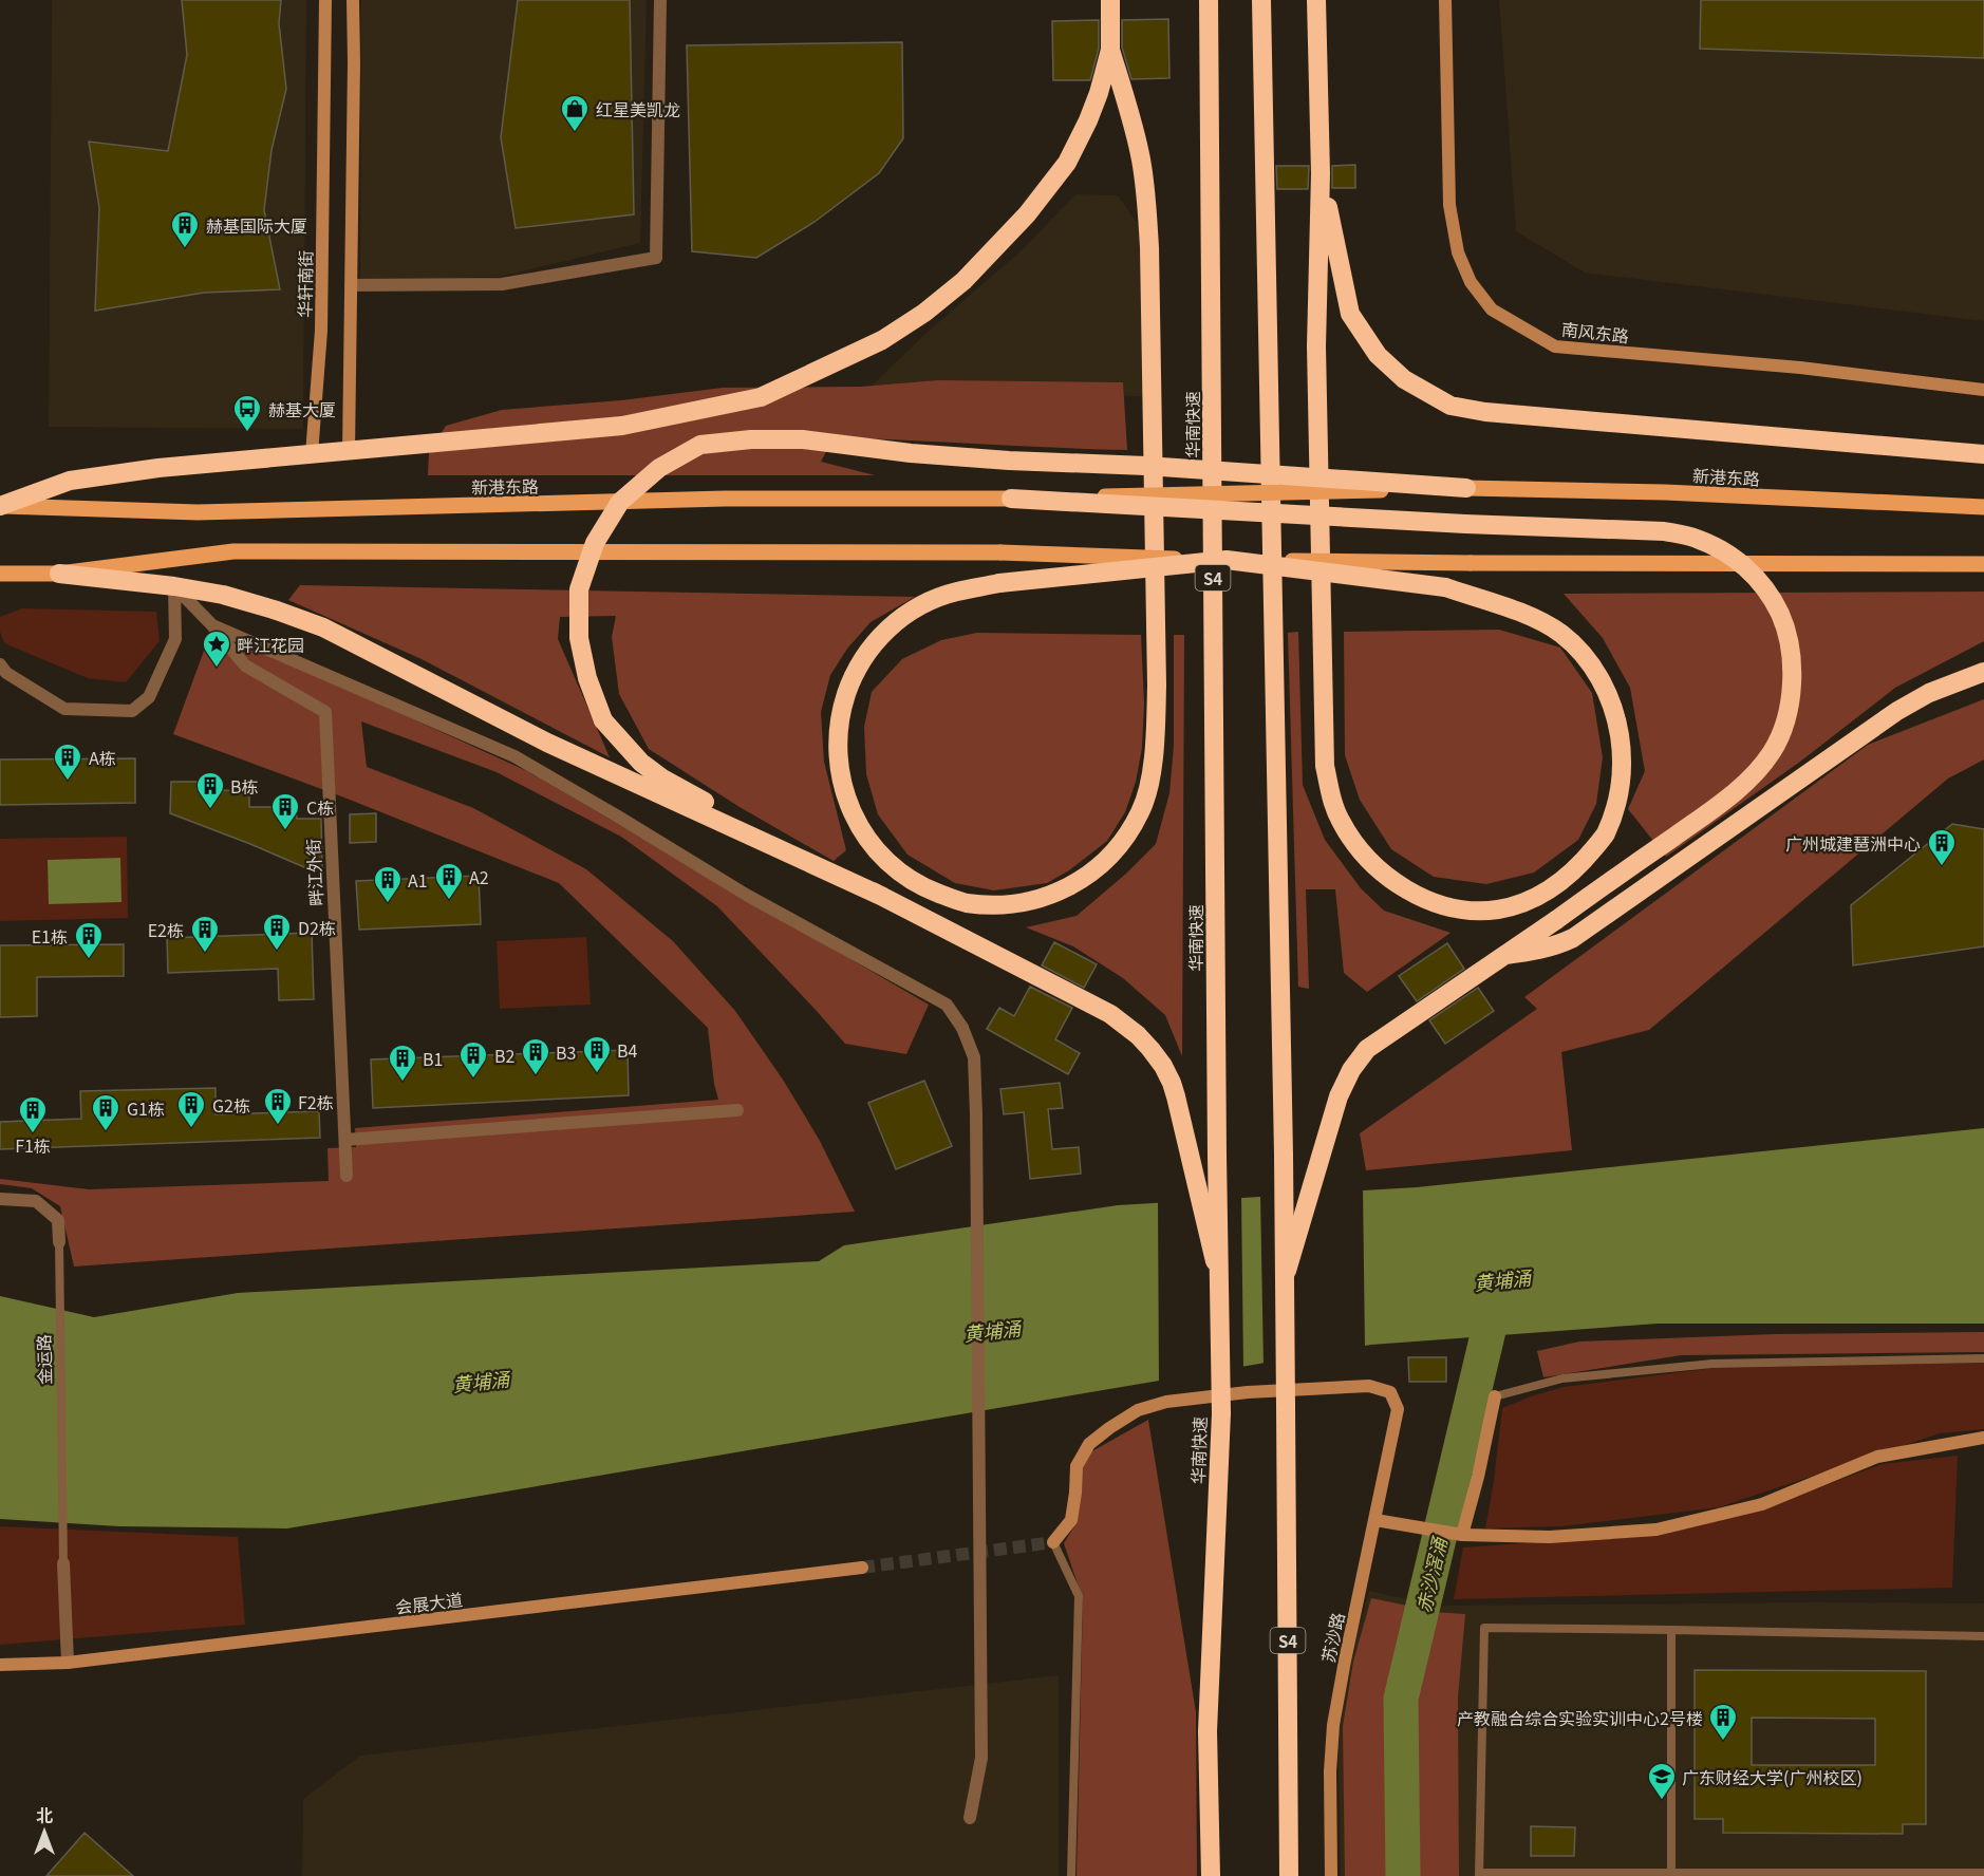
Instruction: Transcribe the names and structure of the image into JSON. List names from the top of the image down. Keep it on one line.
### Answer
{"streets":{"highway":["华南快速","S4"],"main road":["新港东路"],"street":["华轩南街","南风东路","畔江外街","金运路","会展大道","苏沙路"]},"water":["黄埔涌","赤沙滘涌"],"places":{"shop":["红星美凯龙"],"building":["赫基国际大厦","A栋","B栋","C栋","广州城建琶洲中心","A2","A1","D2栋","E2栋","E1栋","B4","B3","B2","B1","F2栋","G2栋","G1栋","F1栋","产教融合综合实验实训中心2号楼"],"bus stop":["赫基大厦"],"place":["畔江花园"],"school or university":["广东财经大学(广州校区)"]},"north":"top"}
